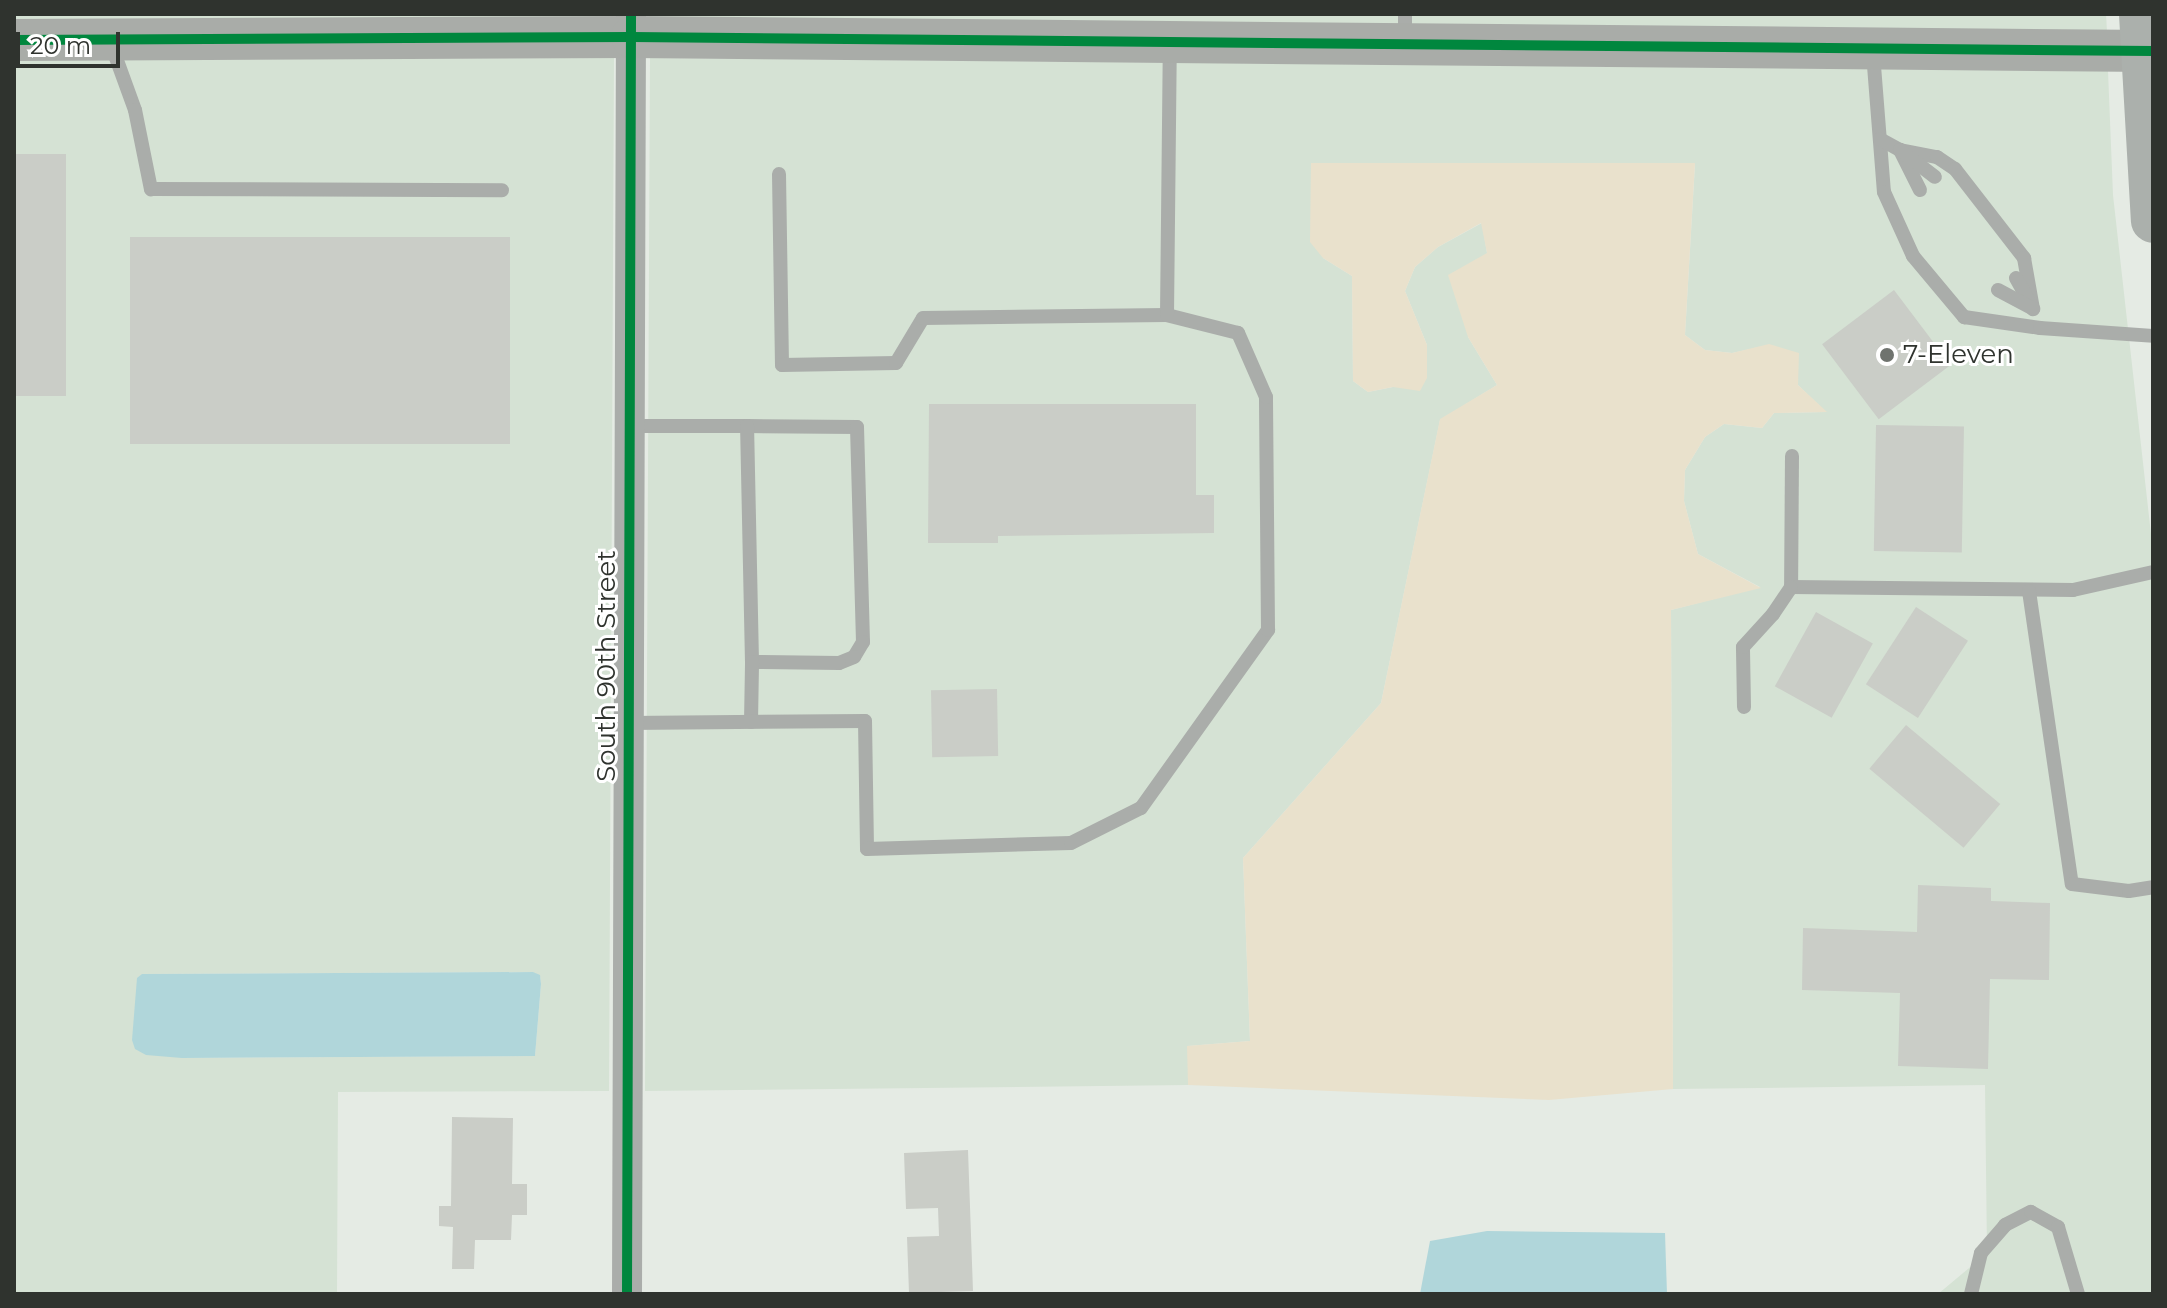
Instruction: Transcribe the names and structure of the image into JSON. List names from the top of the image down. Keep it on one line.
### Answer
{"streets":{"street":["South 90th Street"]},"places":["7-Eleven"],"scale_bar":"20 m"}
